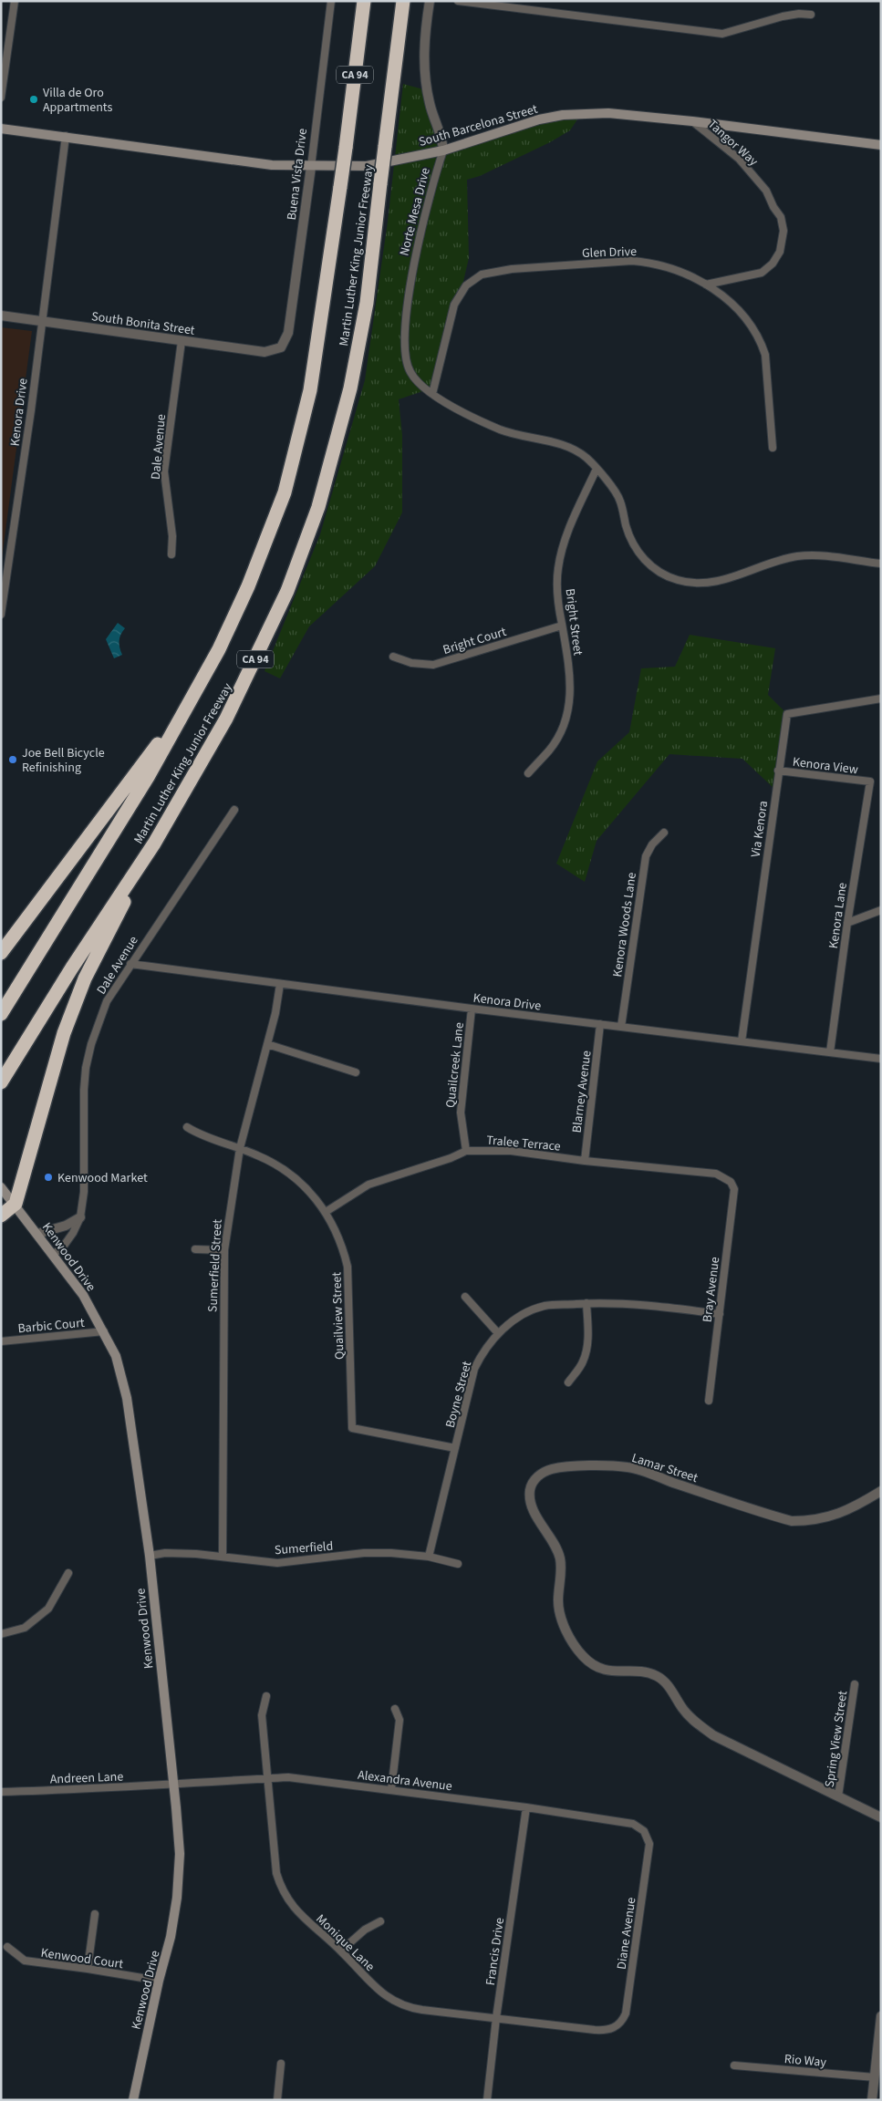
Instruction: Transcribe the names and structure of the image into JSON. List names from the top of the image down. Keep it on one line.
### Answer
{"streets":{"highway":["CA 94","Martin Luther King Junior Freeway"],"main road":["South Barcelona Street","Kenwood Drive"],"street":["Tangor Way","Buena Vista Drive","Norte Mesa Drive","Glen Drive","South Bonita Street","Kenora Drive","Dale Avenue","Bright Street","Bright Court","Kenora View","Via Kenora","Kenora Lane","Kenora Woods Lane","Quailcreek Lane","Blarney Avenue","Tralee Terrace","Sumerfield Street","Bray Avenue","Quailview Street","Barbic Court","Boyne Street","Lamar Street","Sumerfield","Spring View Street","Andreen Lane","Alexandra Avenue","Diane Avenue","Monique Lane","Francis Drive","Kenwood Court","Rio Way"]},"crossings":[["South Barcelona Street","Tangor Way"],["South Barcelona Street","Buena Vista Drive"],["South Barcelona Street","Norte Mesa Drive"],["South Barcelona Street","Kenora Drive"],["Tangor Way","Glen Drive"],["Buena Vista Drive","South Bonita Street"],["Norte Mesa Drive","Glen Drive"],["South Bonita Street","Kenora Drive"],["South Bonita Street","Dale Avenue"],["Kenora Drive","Dale Avenue"],["Kenora Drive","Via Kenora"],["Kenora Drive","Kenora Lane"],["Kenora Drive","Kenora Woods Lane"],["Kenora Drive","Quailcreek Lane"],["Kenora Drive","Blarney Avenue"],["Kenora Drive","Sumerfield Street"],["Dale Avenue","Kenwood Drive"],["Bright Street","Bright Court"],["Kenora View","Via Kenora"],["Kenora View","Kenora Lane"],["Quailcreek Lane","Tralee Terrace"],["Blarney Avenue","Tralee Terrace"],["Tralee Terrace","Bray Avenue"],["Tralee Terrace","Quailview Street"],["Kenwood Drive","Barbic Court"],["Kenwood Drive","Sumerfield"],["Kenwood Drive","Andreen Lane"],["Kenwood Drive","Alexandra Avenue"],["Kenwood Drive","Kenwood Court"],["Sumerfield Street","Quailview Street"],["Sumerfield Street","Sumerfield"],["Bray Avenue","Boyne Street"],["Quailview Street","Boyne Street"],["Boyne Street","Sumerfield"],["Lamar Street","Spring View Street"],["Andreen Lane","Alexandra Avenue"],["Alexandra Avenue","Diane Avenue"],["Alexandra Avenue","Monique Lane"],["Alexandra Avenue","Francis Drive"],["Diane Avenue","Monique Lane"],["Monique Lane","Francis Drive"]],"places":["Villa de Oro Appartments","Joe Bell Bicycle Refinishing","Kenwood Market"]}
